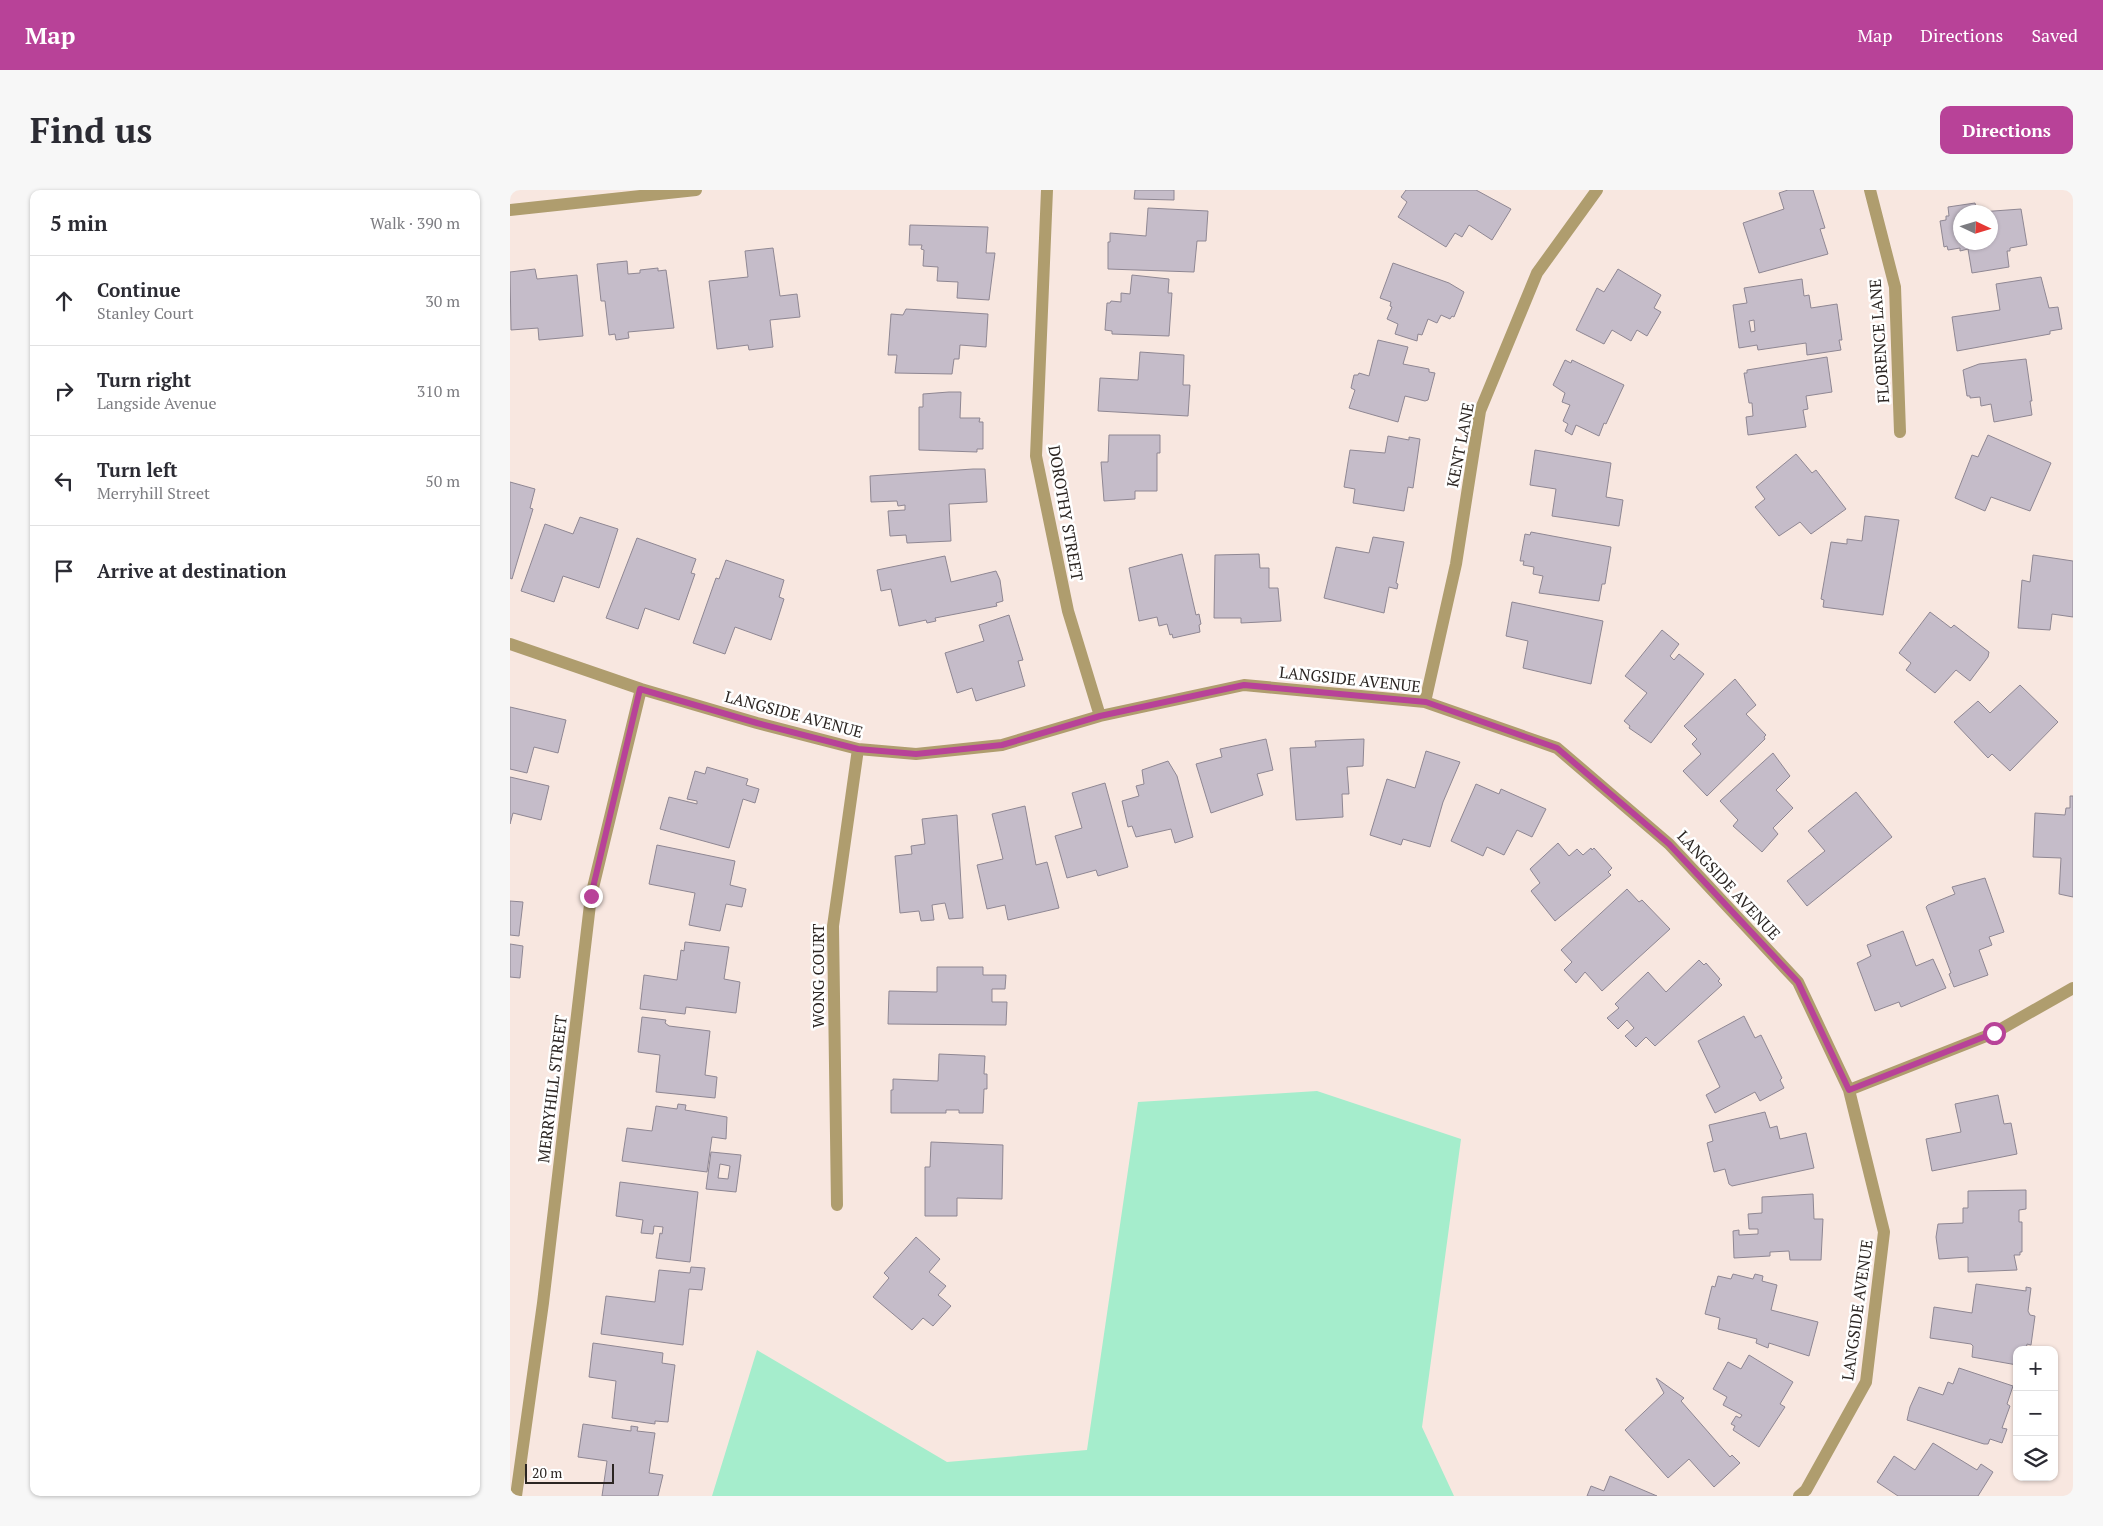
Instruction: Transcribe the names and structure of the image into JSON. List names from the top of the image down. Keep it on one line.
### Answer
{"streets":{"street":["FLORENCE LANE","KENT LANE","DOROTHY STREET","LANGSIDE AVENUE","WONG COURT","MERRYHILL STREET"]},"crossings":[["KENT LANE","LANGSIDE AVENUE"],["DOROTHY STREET","LANGSIDE AVENUE"],["LANGSIDE AVENUE","WONG COURT"],["LANGSIDE AVENUE","MERRYHILL STREET"]],"scale_bar":"20 m","north":"right","page":{"header":"Map","nav":["Map","Directions","Saved"],"buttons":"Directions","title":"Find us","heading":["5 min","Walk · 390 m"],"list":[["Continue","Stanley Court","30 m"],["Turn right","Langside Avenue","310 m"],["Turn left","Merryhill Street","50 m"],"Arrive at destination"],"map_buttons":["+","−"],"scale":"20 m"}}
